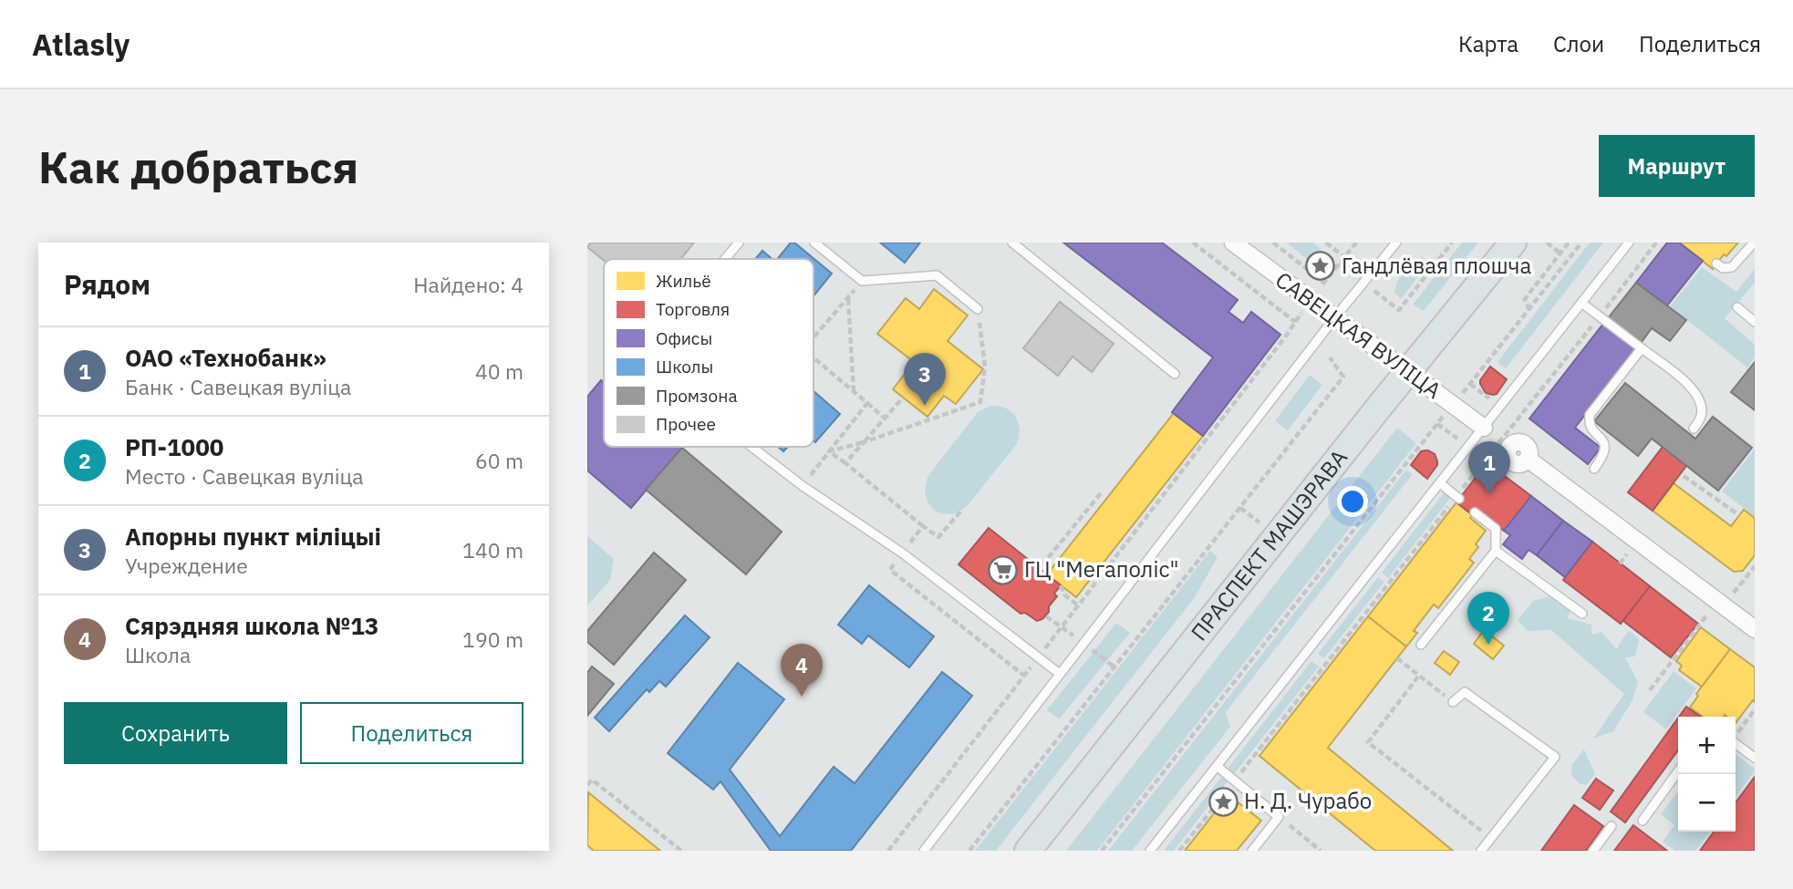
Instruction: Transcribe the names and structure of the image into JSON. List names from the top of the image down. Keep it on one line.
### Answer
{"streets":{"main road":["ПРАСПЕКТ МАШЭРАВА"],"street":["САВЕЦКАЯ ВУЛІЦА"]},"crossings":[["САВЕЦКАЯ ВУЛІЦА","ПРАСПЕКТ МАШЭРАВА"]],"places":{"place":["Гандлёвая плошча","Н. Д. Чурабо"],"supermarket":["ГЦ \"Мегаполіс\""]},"legend":["Жильё","Торговля","Офисы","Школы","Промзона","Прочее"],"page":{"header":"Atlasly","nav":["Карта","Слои","Поделиться"],"buttons":["Маршрут",["Сохранить","Поделиться"]],"title":"Как добраться","heading":["Рядом","Найдено: 4"],"list":[{"mark":"1","name":"ОАО «Технобанк»","note":"Банк · Савецкая вуліца","value":"40 m"},{"mark":"2","name":"РП-1000","note":"Место · Савецкая вуліца","value":"60 m"},{"mark":"3","name":"Апорны пункт міліцыі","note":"Учреждение","value":"140 m"},{"mark":"4","name":"Сярэдняя школа №13","note":"Школа","value":"190 m"}],"pins":["3","1","2","4"],"map_buttons":["+","−"]}}
